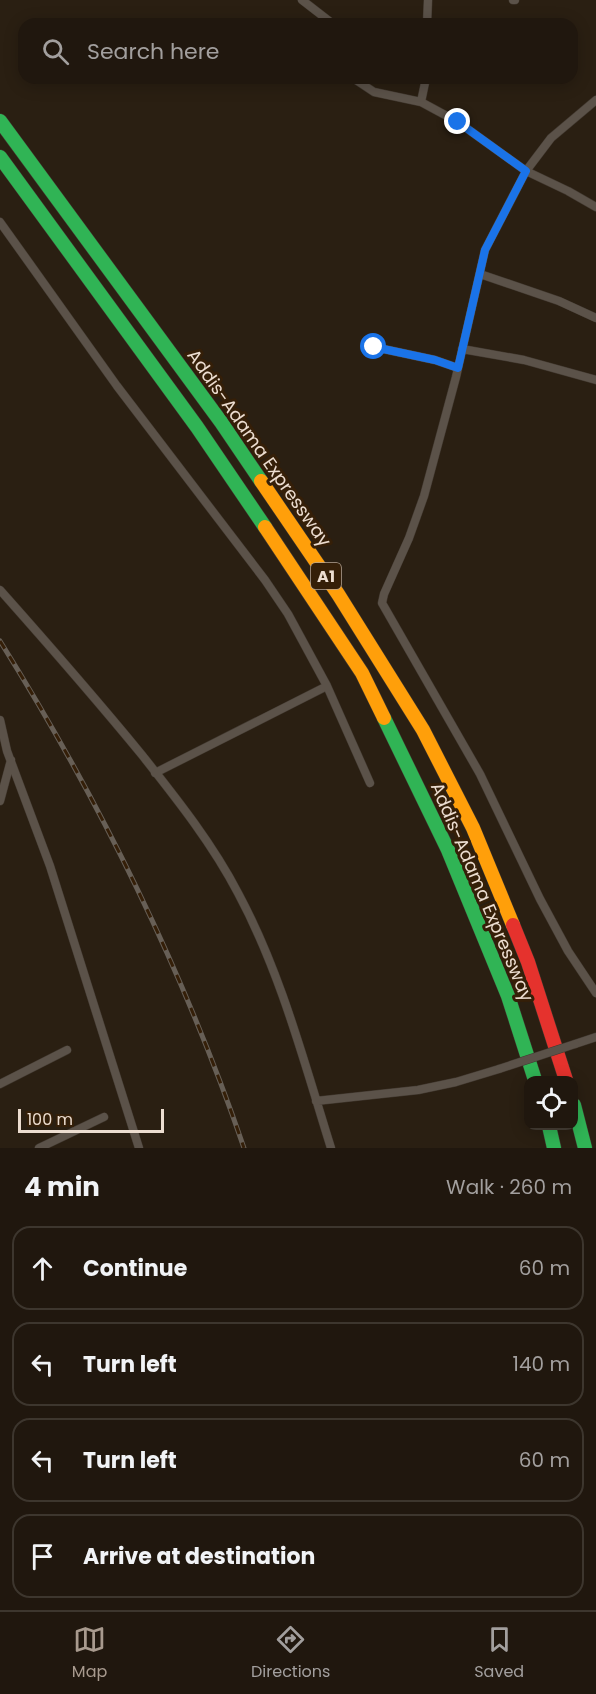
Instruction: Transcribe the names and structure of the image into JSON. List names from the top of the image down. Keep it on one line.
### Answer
{"streets":{"highway":["Addis-Adama Expressway","A1"]},"scale_bar":"100 m","page":{"search":"Search here","scale":"100 m","heading":["4 min","Walk · 260 m"],"list":[["Continue","60 m"],["Turn left","140 m"],["Turn left","60 m"],"Arrive at destination"],"nav":["Map","Directions","Saved"]}}
